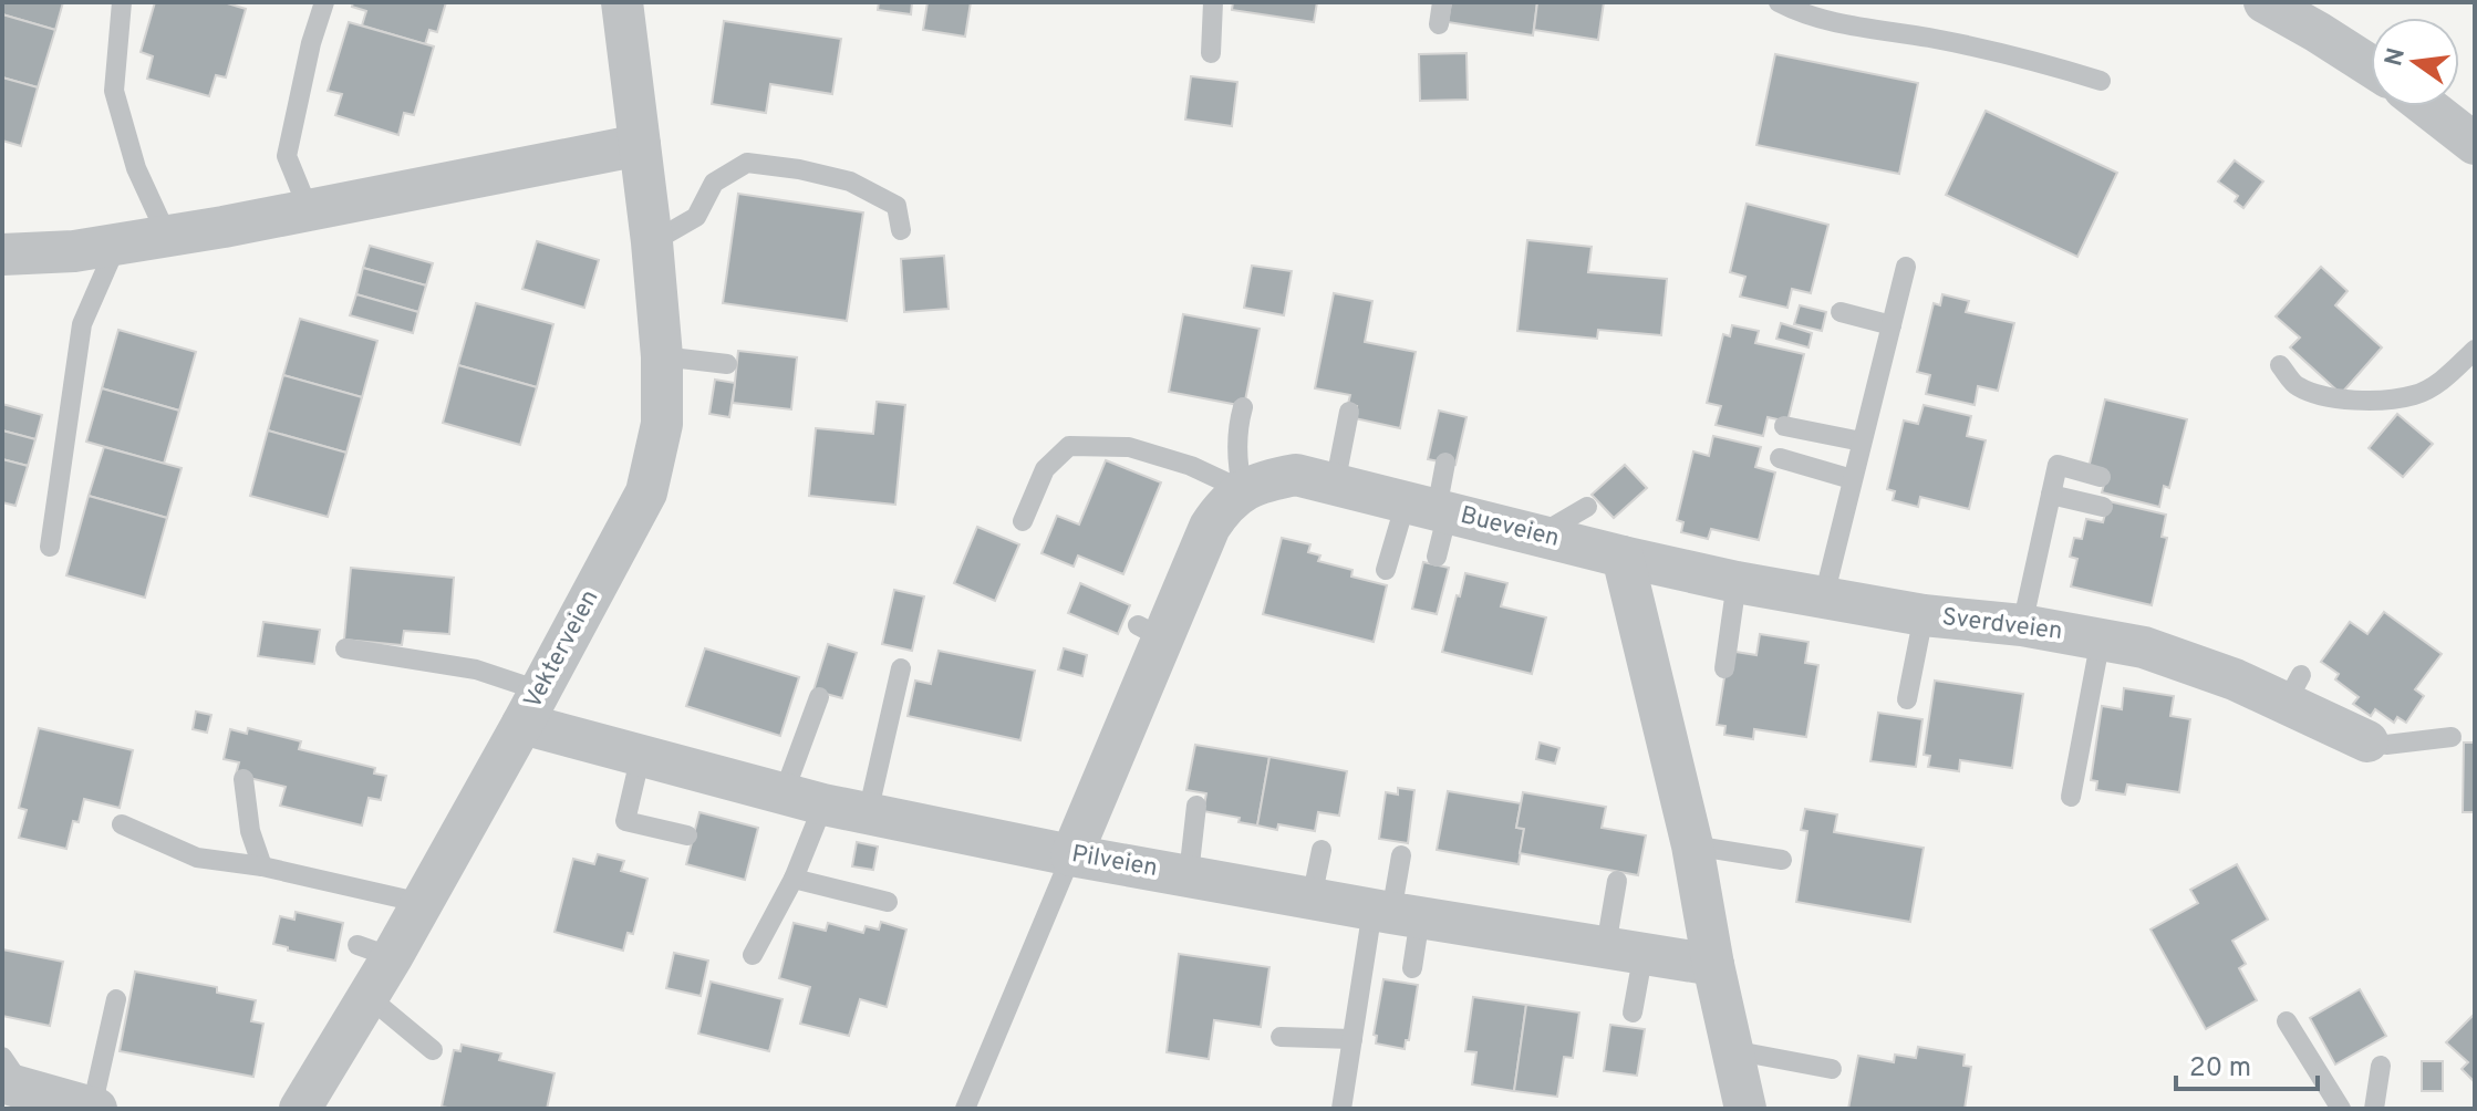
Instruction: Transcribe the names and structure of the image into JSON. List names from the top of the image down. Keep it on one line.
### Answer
{"streets":{"street":["Bueveien","Sverdveien","Vekterveien","Pilveien"]},"crossings":[["Bueveien","Sverdveien"],["Bueveien","Pilveien"],["Vekterveien","Pilveien"]],"scale_bar":"20 m","north":"left"}
